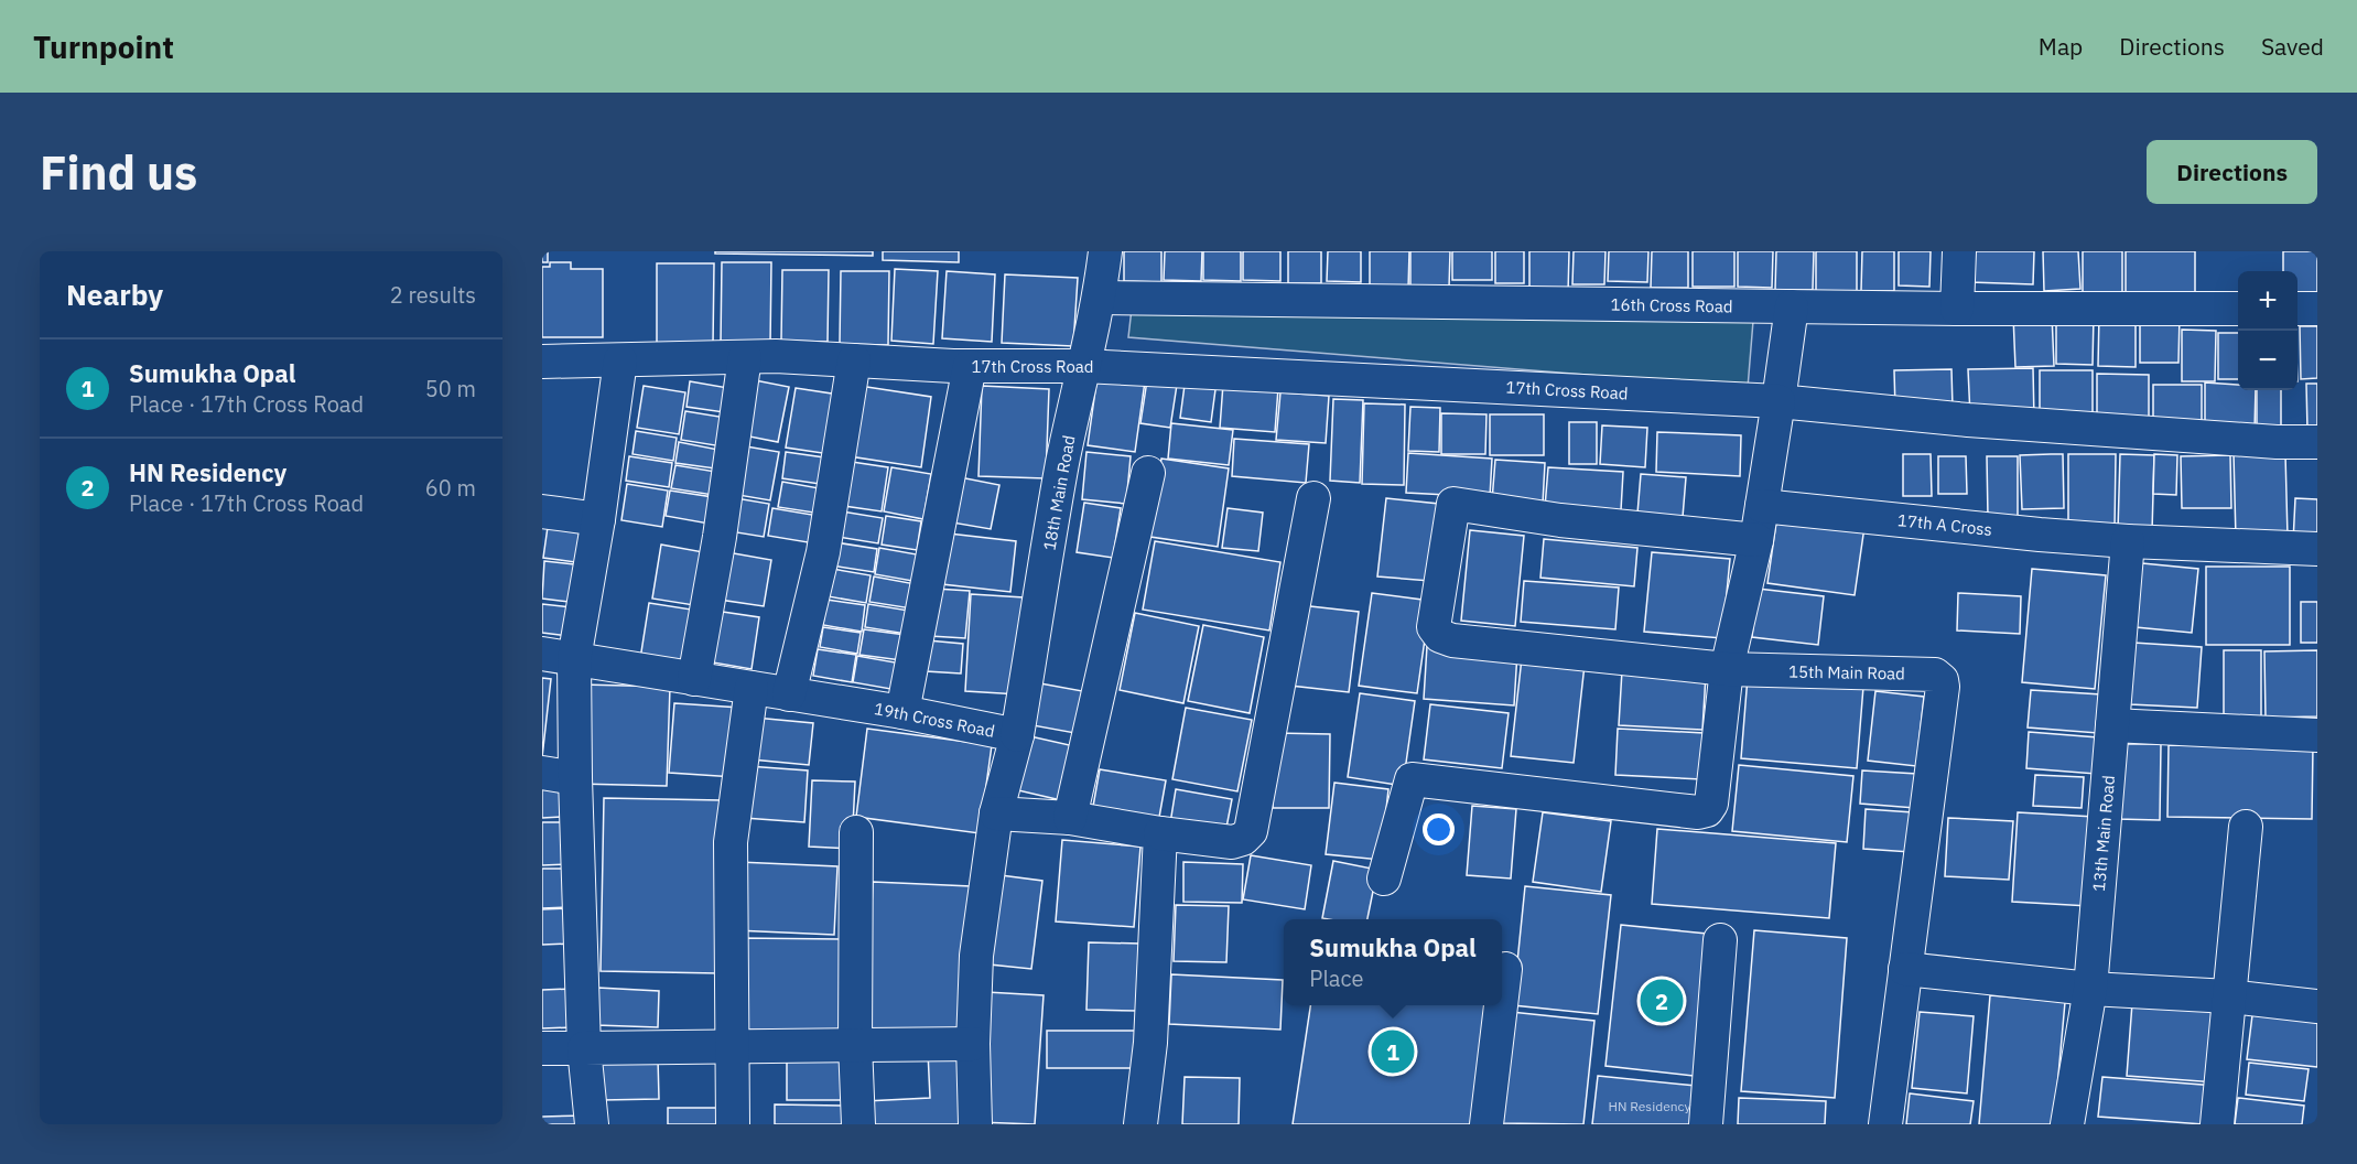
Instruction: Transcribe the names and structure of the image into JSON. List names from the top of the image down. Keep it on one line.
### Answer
{"streets":{"street":["16th Cross Road","17th Cross Road","18th Main Road","17th A Cross","15th Main Road","19th Cross Road","13th Main Road"]},"crossings":[["16th Cross Road","18th Main Road"],["17th Cross Road","18th Main Road"],["18th Main Road","19th Cross Road"],["17th A Cross","13th Main Road"]],"house_numbers":["HN Residency"],"page":{"header":"Turnpoint","nav":["Map","Directions","Saved"],"buttons":"Directions","title":"Find us","heading":["Nearby","2 results"],"map_buttons":["+","−"],"list":[{"mark":"1","name":"Sumukha Opal","note":"Place · 17th Cross Road","value":"50 m"},{"mark":"2","name":"HN Residency","note":"Place · 17th Cross Road","value":"60 m"}],"popup":["Sumukha Opal","Place"],"pins":["2","1"]}}
